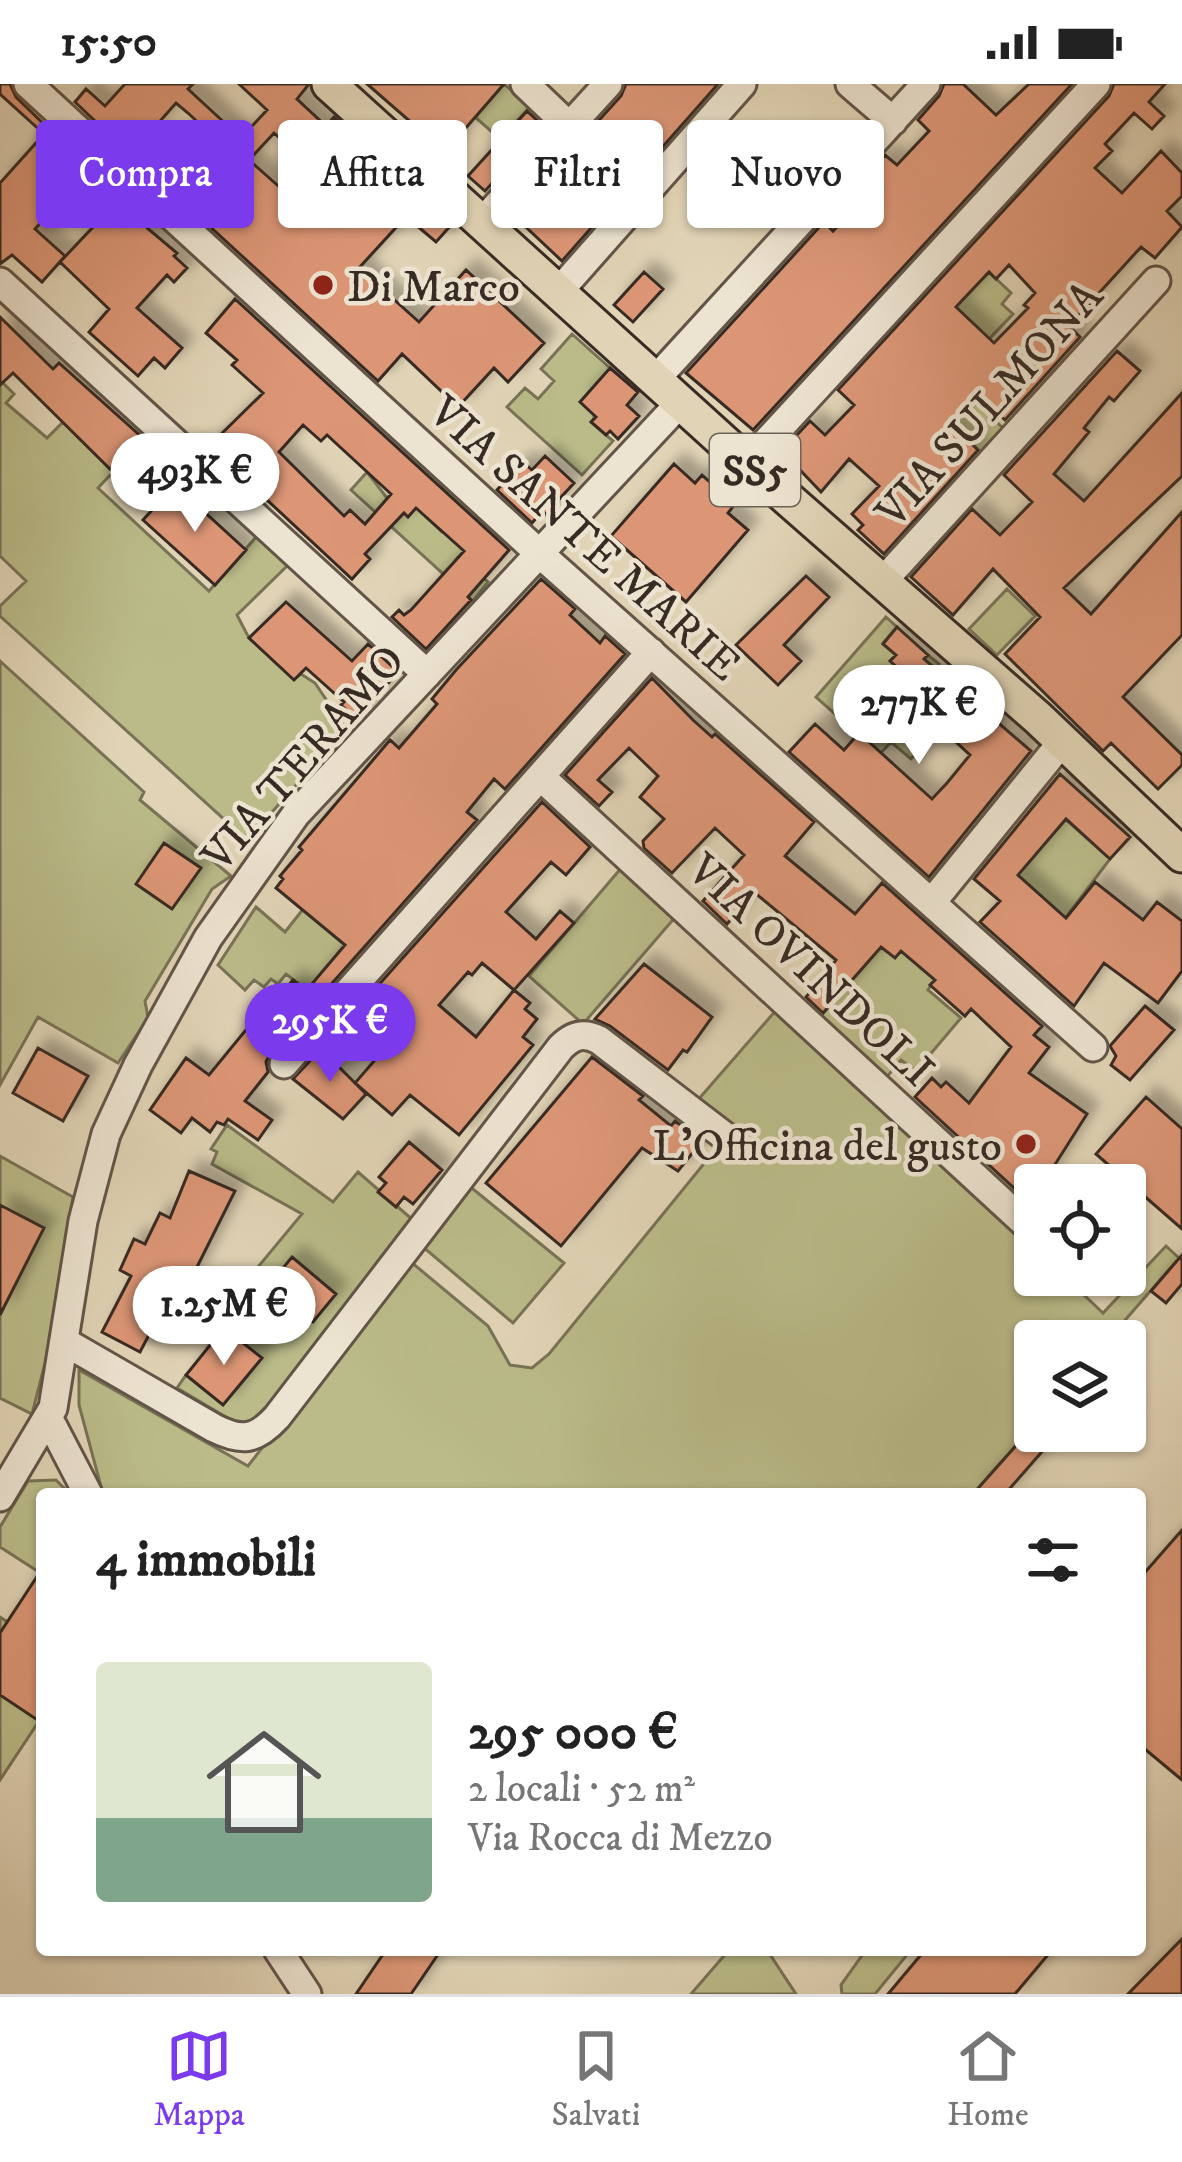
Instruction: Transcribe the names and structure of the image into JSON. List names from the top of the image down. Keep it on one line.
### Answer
{"streets":{"main road":["SS5"],"street":["VIA SULMONA","VIA SANTE MARIE","VIA TERAMO","VIA OVINDOLI"]},"crossings":[["VIA SULMONA","SS5"],["SS5","VIA TERAMO"],["VIA SANTE MARIE","VIA TERAMO"]],"places":["Di Marco","L'Officina del gusto"],"page":{"status":"15:50","chip":["Compra","Affitta","Filtri","Nuovo"],"price":["493K €","277K €","295K €","1.25M €"],"heading":"4 immobili","list":[{"name":"295 000 €","note":"2 locali · 52 m² · Via Rocca di Mezzo"}],"tabs":["Mappa","Salvati","Home"]}}
